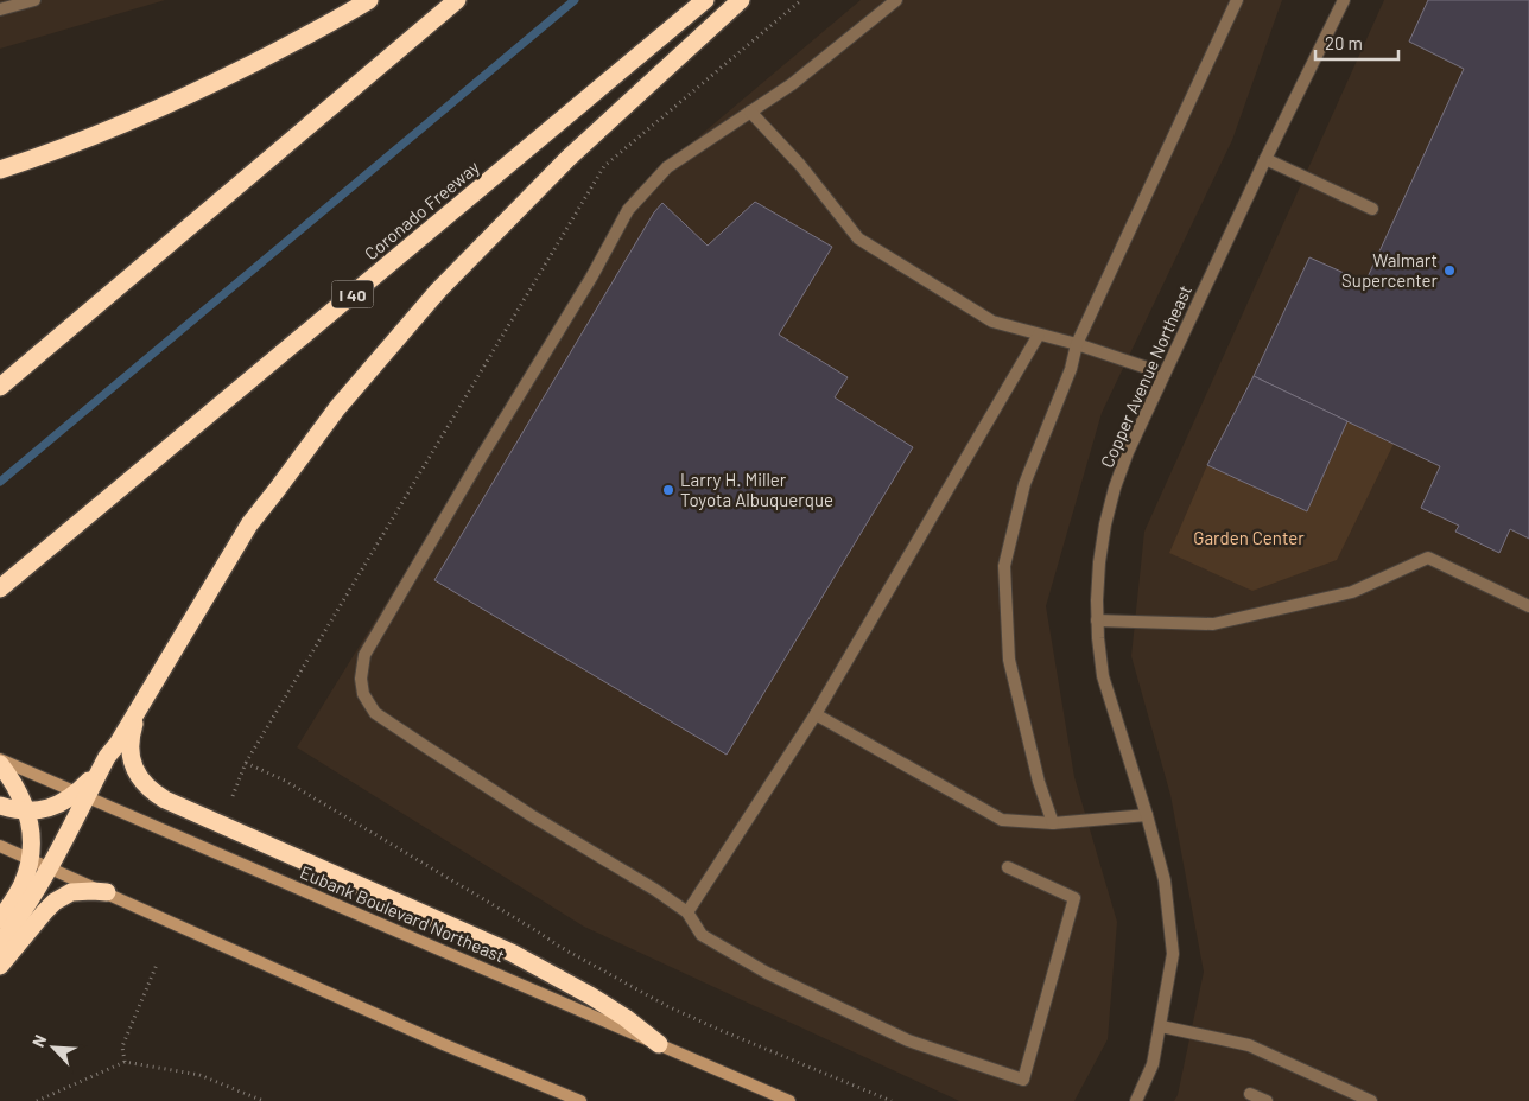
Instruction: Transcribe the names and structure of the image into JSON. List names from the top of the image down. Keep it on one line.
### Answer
{"streets":{"highway":["Coronado Freeway","I 40"],"main road":["Eubank Boulevard Northeast"],"street":["Copper Avenue Northeast"]},"parks":["Garden Center"],"places":["Walmart Supercenter","Larry H. Miller Toyota Albuquerque"],"scale_bar":"20 m","north":"top left"}
